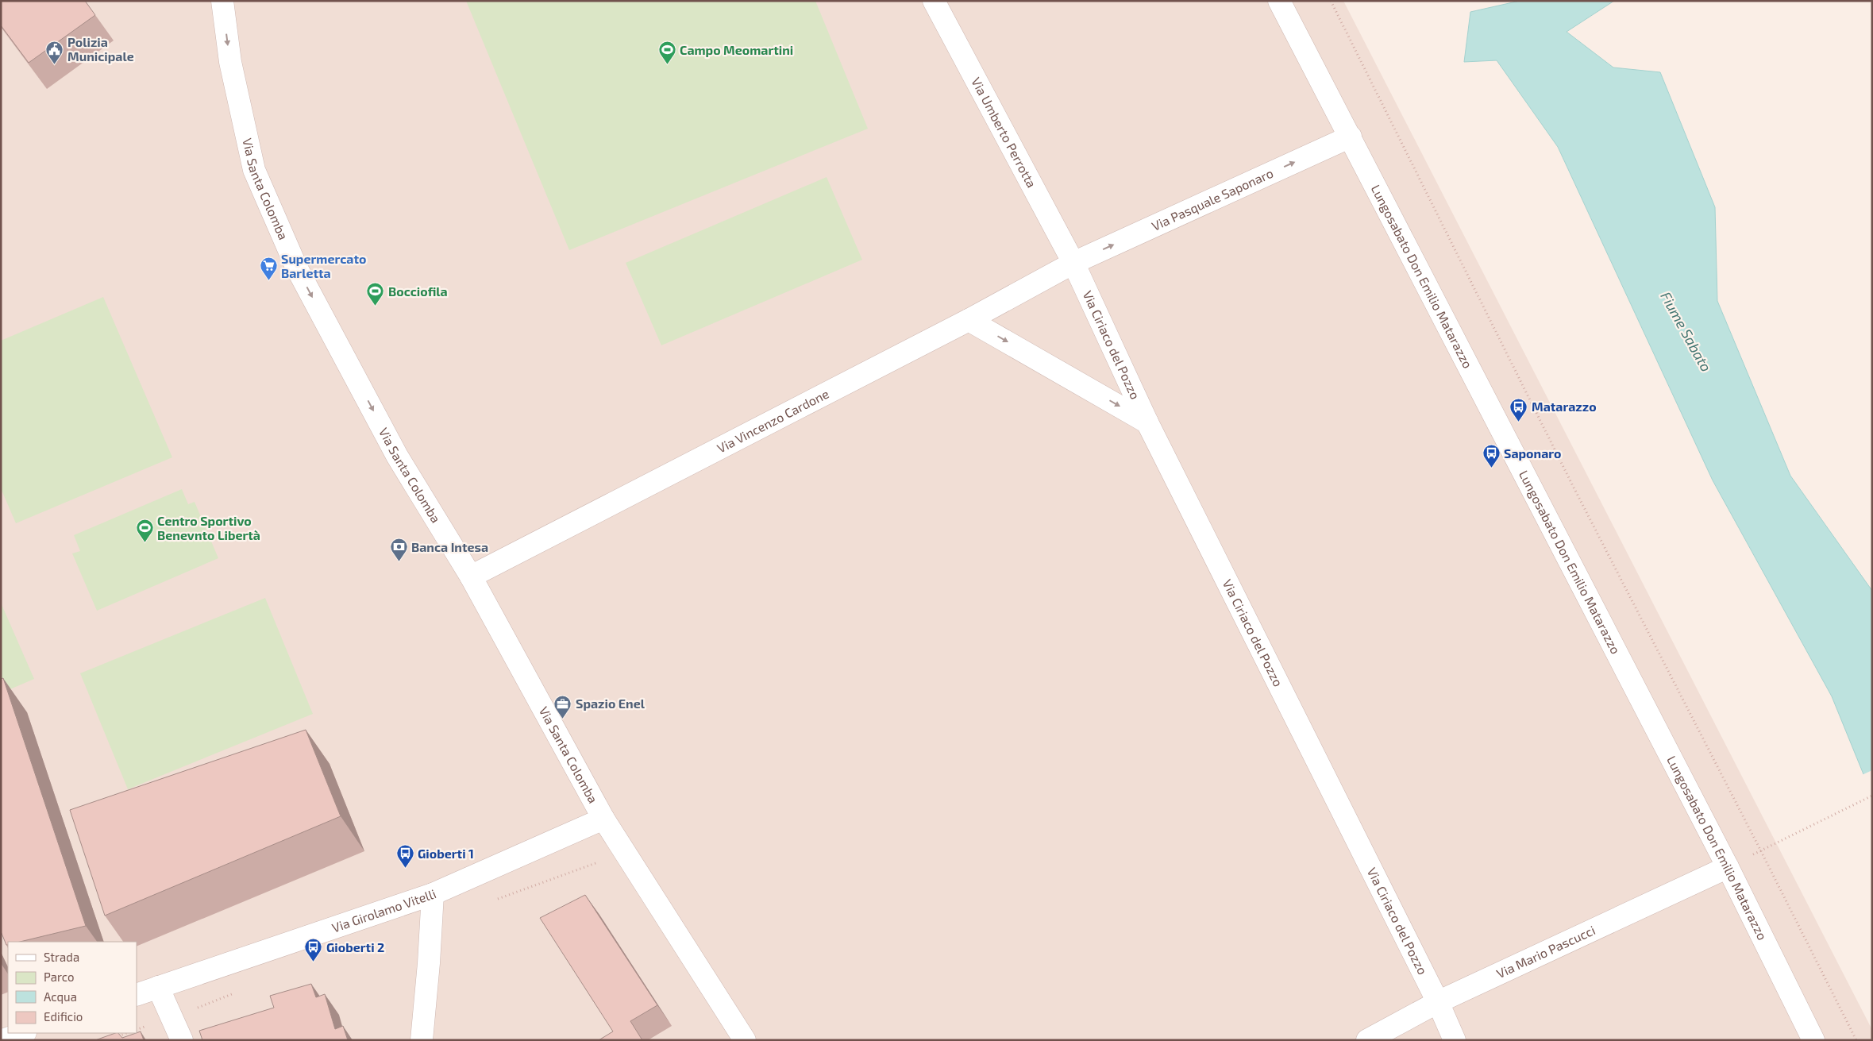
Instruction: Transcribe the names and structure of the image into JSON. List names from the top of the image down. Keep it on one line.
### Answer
{"streets":{"street":["Via Umberto Perrotta","Via Santa Colomba","Via Pasquale Saponaro","Lungosabato Don Emilio Matarazzo","Via Ciriaco del Pozzo","Via Vincenzo Cardone","Via Girolamo Vitelli","Via Mario Pascucci"]},"crossings":[["Via Umberto Perrotta","Via Pasquale Saponaro"],["Via Umberto Perrotta","Via Ciriaco del Pozzo"],["Via Umberto Perrotta","Via Vincenzo Cardone"],["Via Santa Colomba","Via Vincenzo Cardone"],["Via Santa Colomba","Via Girolamo Vitelli"],["Via Pasquale Saponaro","Lungosabato Don Emilio Matarazzo"],["Via Pasquale Saponaro","Via Ciriaco del Pozzo"],["Via Pasquale Saponaro","Via Vincenzo Cardone"],["Lungosabato Don Emilio Matarazzo","Via Mario Pascucci"],["Via Ciriaco del Pozzo","Via Vincenzo Cardone"],["Via Ciriaco del Pozzo","Via Mario Pascucci"]],"one_way":["Via Santa Colomba","Via Pasquale Saponaro"],"water":["Fiume Sabato"],"places":{"public building":["Polizia Municipale"],"sports":["Campo Meomartini","Bocciofila","Centro Sportivo Benevnto Libertà"],"supermarket":["Supermercato Barletta"],"bus stop":["Matarazzo","Saponaro","Gioberti 1","Gioberti 2"],"bank":["Banca Intesa"],"office":["Spazio Enel"]},"legend":["Strada","Parco","Acqua","Edificio"]}
